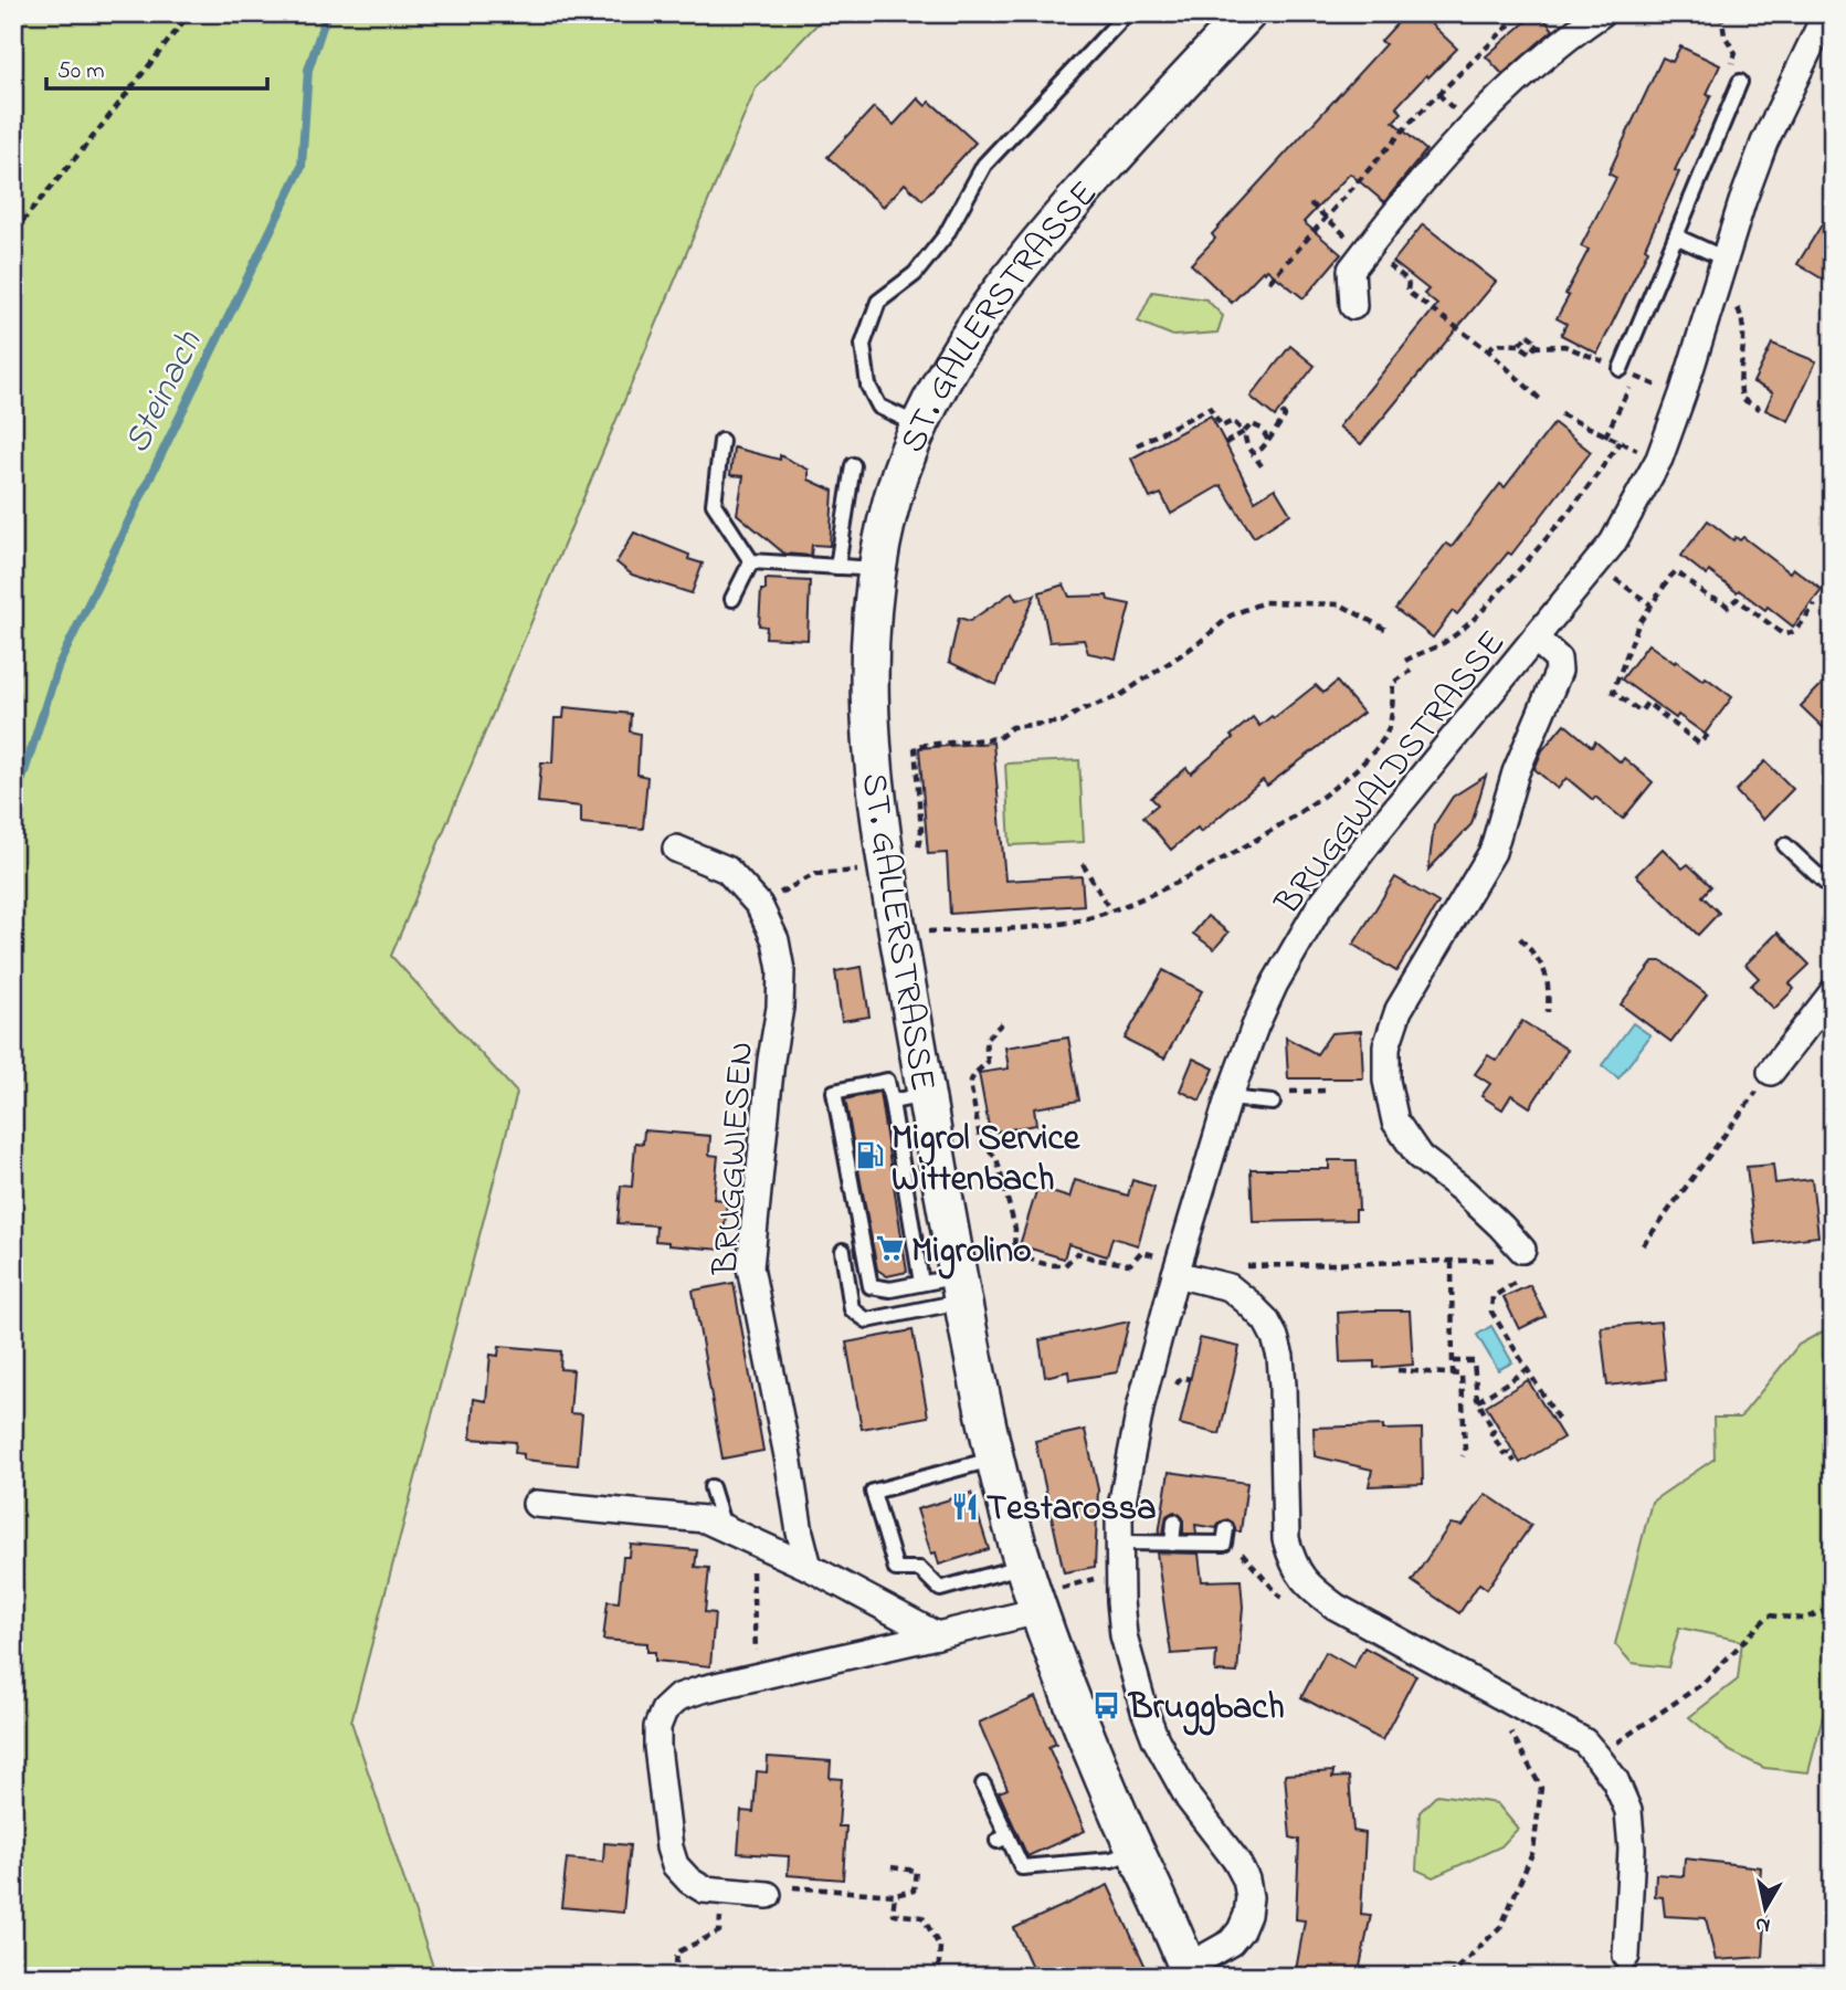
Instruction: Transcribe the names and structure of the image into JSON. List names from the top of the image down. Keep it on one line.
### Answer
{"streets":{"main road":["ST. GALLERSTRASSE"],"street":["BRUGGWALDSTRASSE","BRUGGWIESEN"]},"crossings":[["ST. GALLERSTRASSE","BRUGGWALDSTRASSE"]],"water":["Steinach"],"places":{"fuel station":["Migrol Service Wittenbach"],"supermarket":["Migrolino"],"restaurant":["Testarossa"],"bus stop":["Bruggbach"]},"scale_bar":"50 m","north":"bottom"}
